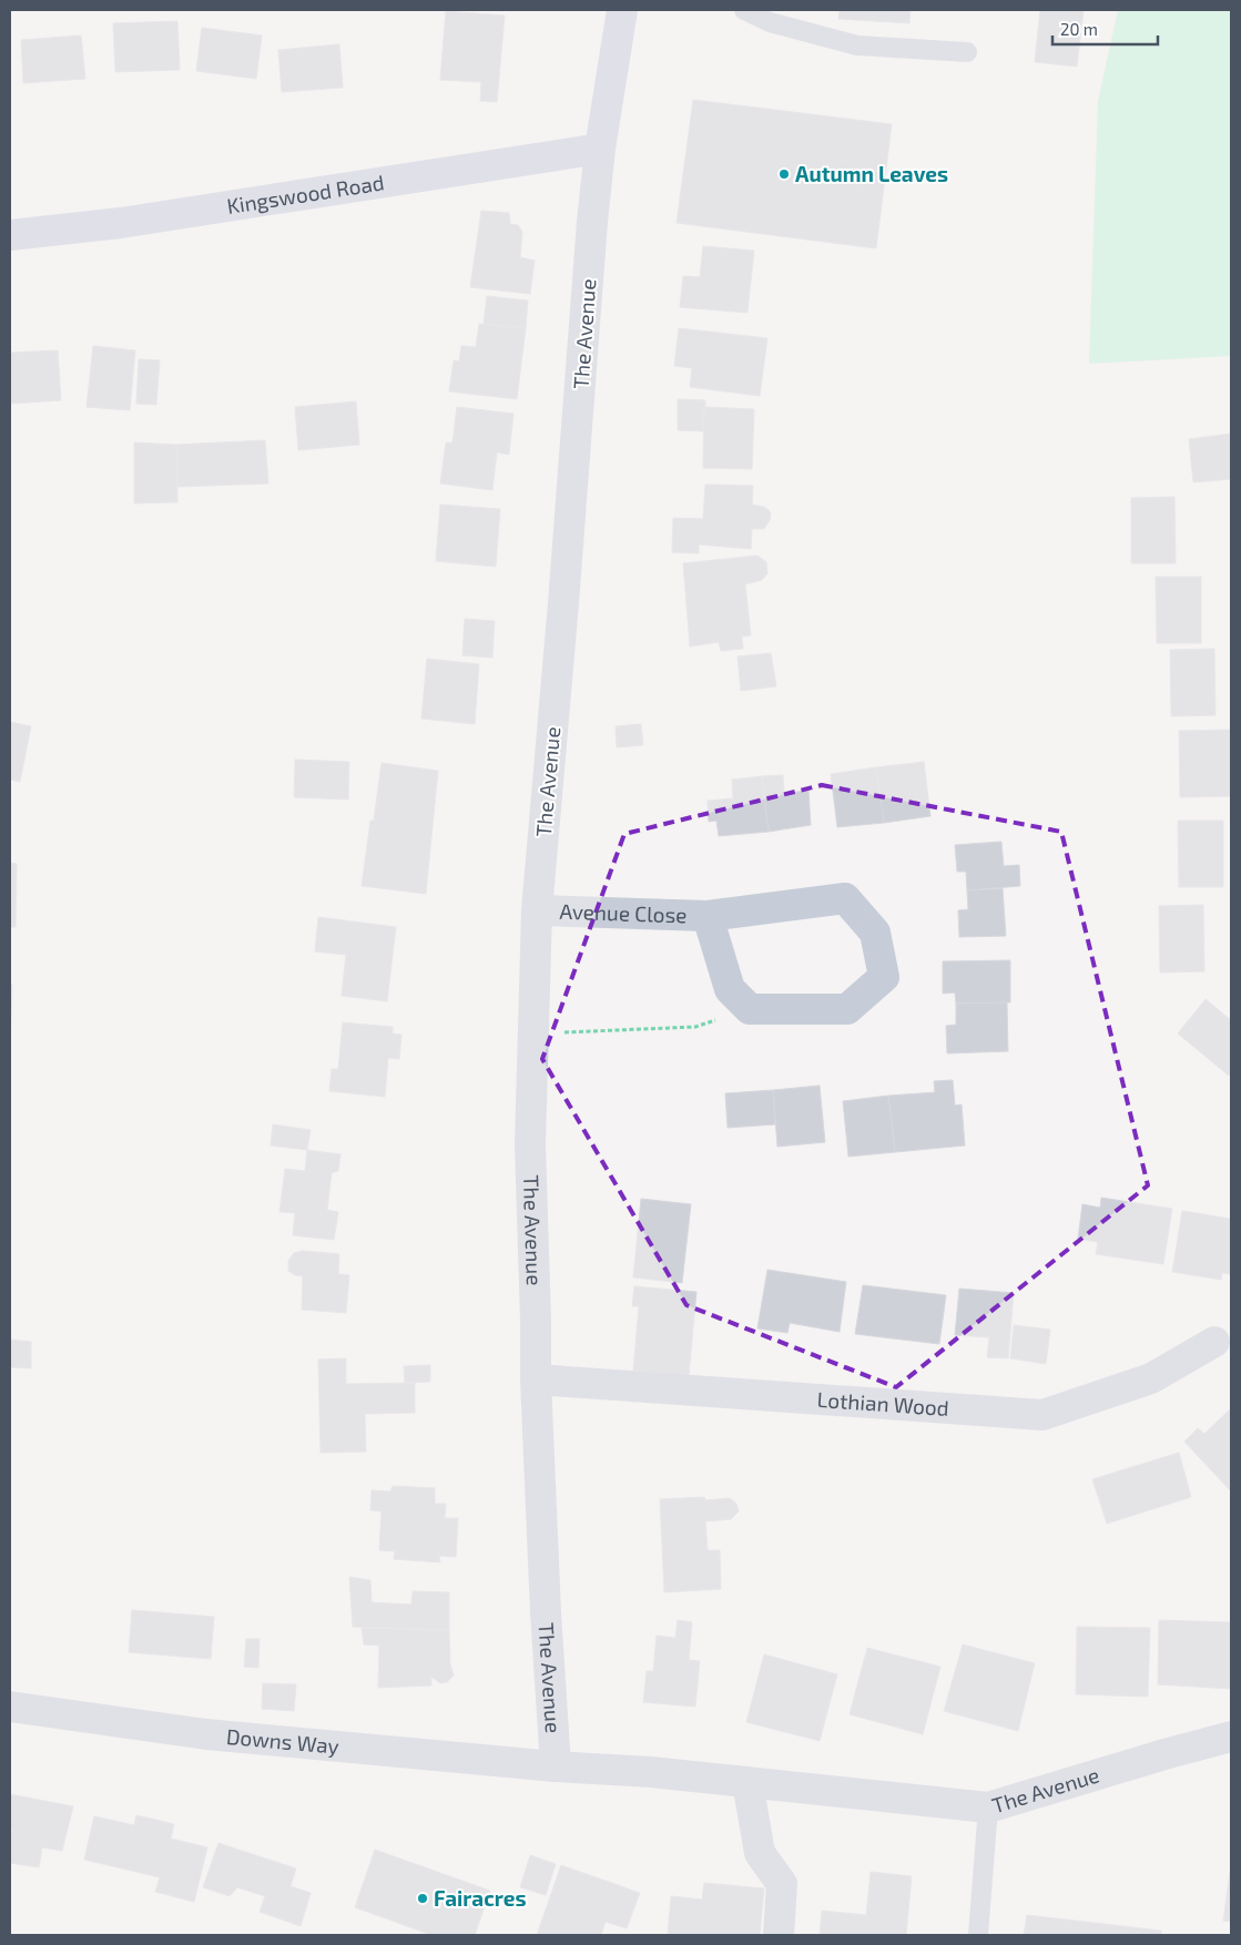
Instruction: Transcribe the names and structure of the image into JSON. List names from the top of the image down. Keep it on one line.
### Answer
{"streets":{"street":["Kingswood Road","The Avenue","Avenue Close","Lothian Wood","Downs Way"]},"crossings":[["Kingswood Road","The Avenue"],["The Avenue","Avenue Close"],["The Avenue","Lothian Wood"],["The Avenue","Downs Way"]],"places":["Autumn Leaves","Fairacres"],"scale_bar":"20 m"}
